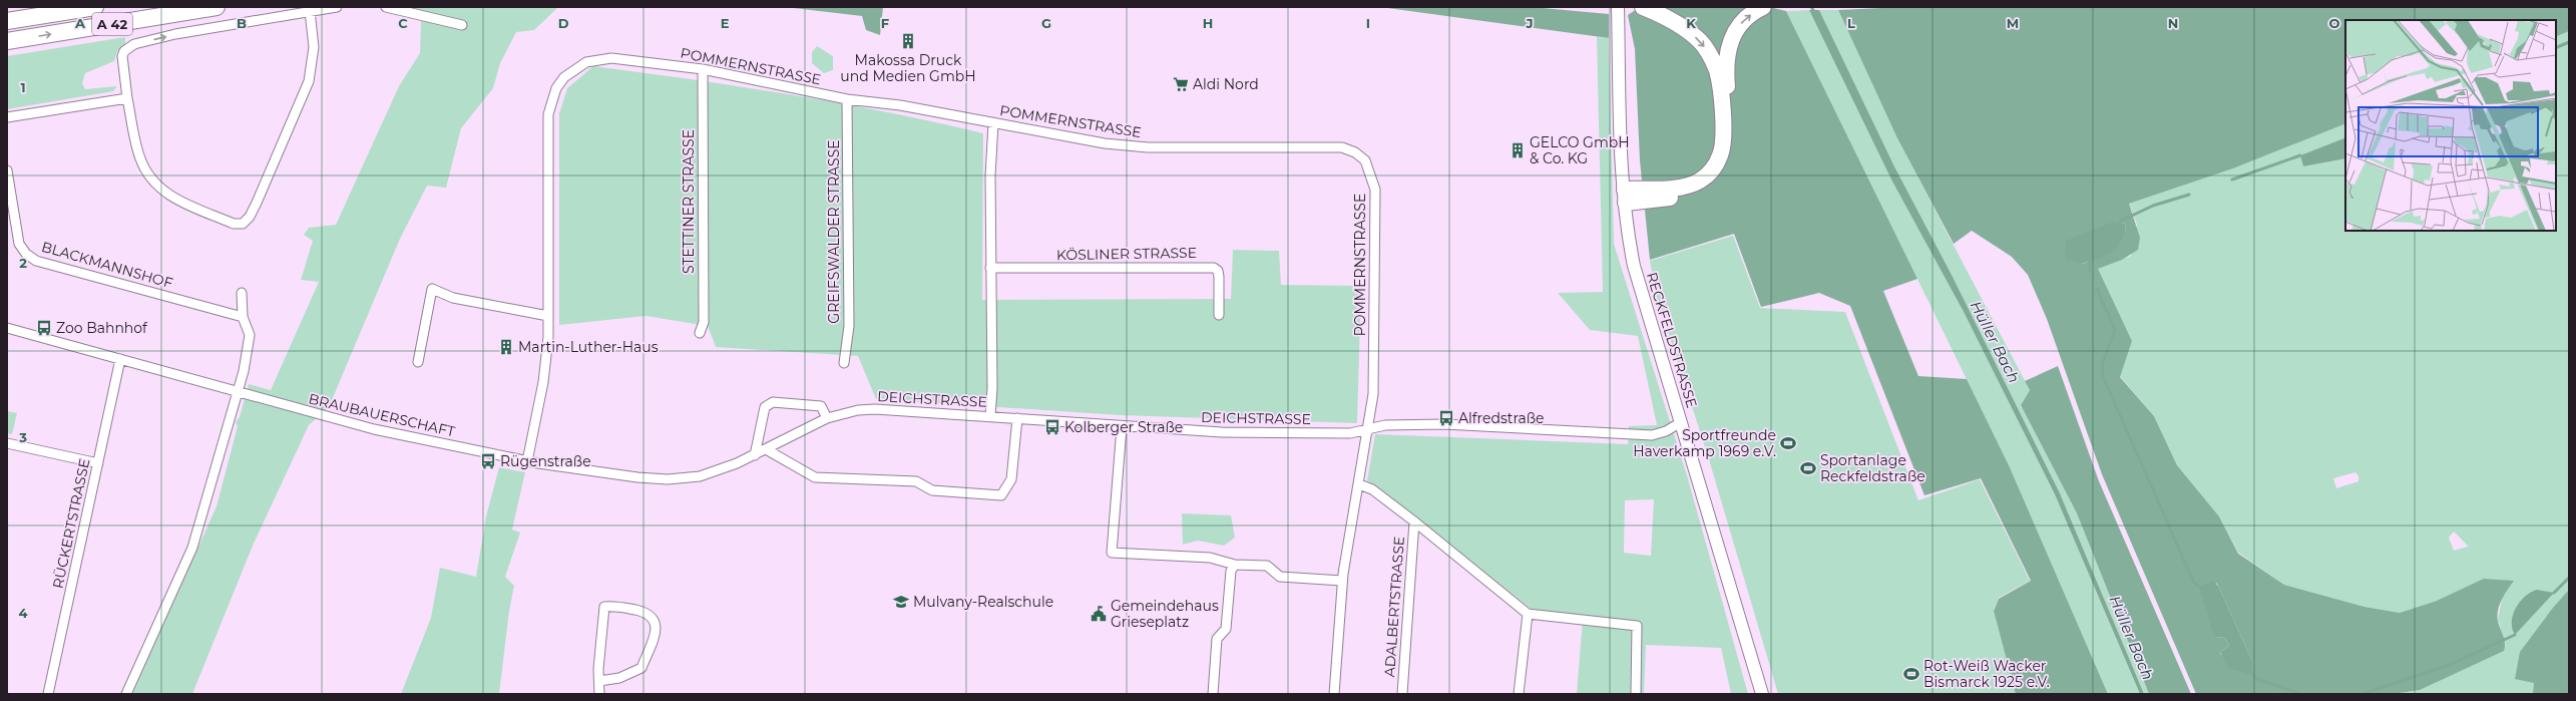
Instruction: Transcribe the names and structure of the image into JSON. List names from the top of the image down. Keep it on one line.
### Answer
{"streets":{"highway":["A 42"],"street":["POMMERNSTRASSE","STETTINER STRASSE","GREIFSWALDER STRASSE","KÖSLINER STRASSE","BLACKMANNSHOF","RECKFELDSTRASSE","DEICHSTRASSE","BRAUBAUERSCHAFT","RÜCKERTSTRASSE","ADALBERTSTRASSE"]},"crossings":[["POMMERNSTRASSE","STETTINER STRASSE"],["POMMERNSTRASSE","GREIFSWALDER STRASSE"],["POMMERNSTRASSE","DEICHSTRASSE"],["RECKFELDSTRASSE","DEICHSTRASSE"],["DEICHSTRASSE","BRAUBAUERSCHAFT"],["BRAUBAUERSCHAFT","RÜCKERTSTRASSE"]],"water":["Hüller Bach"],"places":{"building":["Makossa Druck und Medien GmbH","GELCO GmbH & Co. KG","Martin-Luther-Haus"],"supermarket":["Aldi Nord"],"bus stop":["Zoo Bahnhof","Alfredstraße","Kolberger Straße","Rügenstraße"],"sports":["Sportfreunde Haverkamp 1969 e.V.","Sportanlage Reckfeldstraße","Rot-Weiß Wacker Bismarck 1925 e.V."],"school or university":["Mulvany-Realschule"],"public building":["Gemeindehaus Grieseplatz"]},"grid":{"columns":["A","B","C","D","E","F","G","H","I","J","K","L","M","N","O"],"rows":["1","2","3","4"]}}
